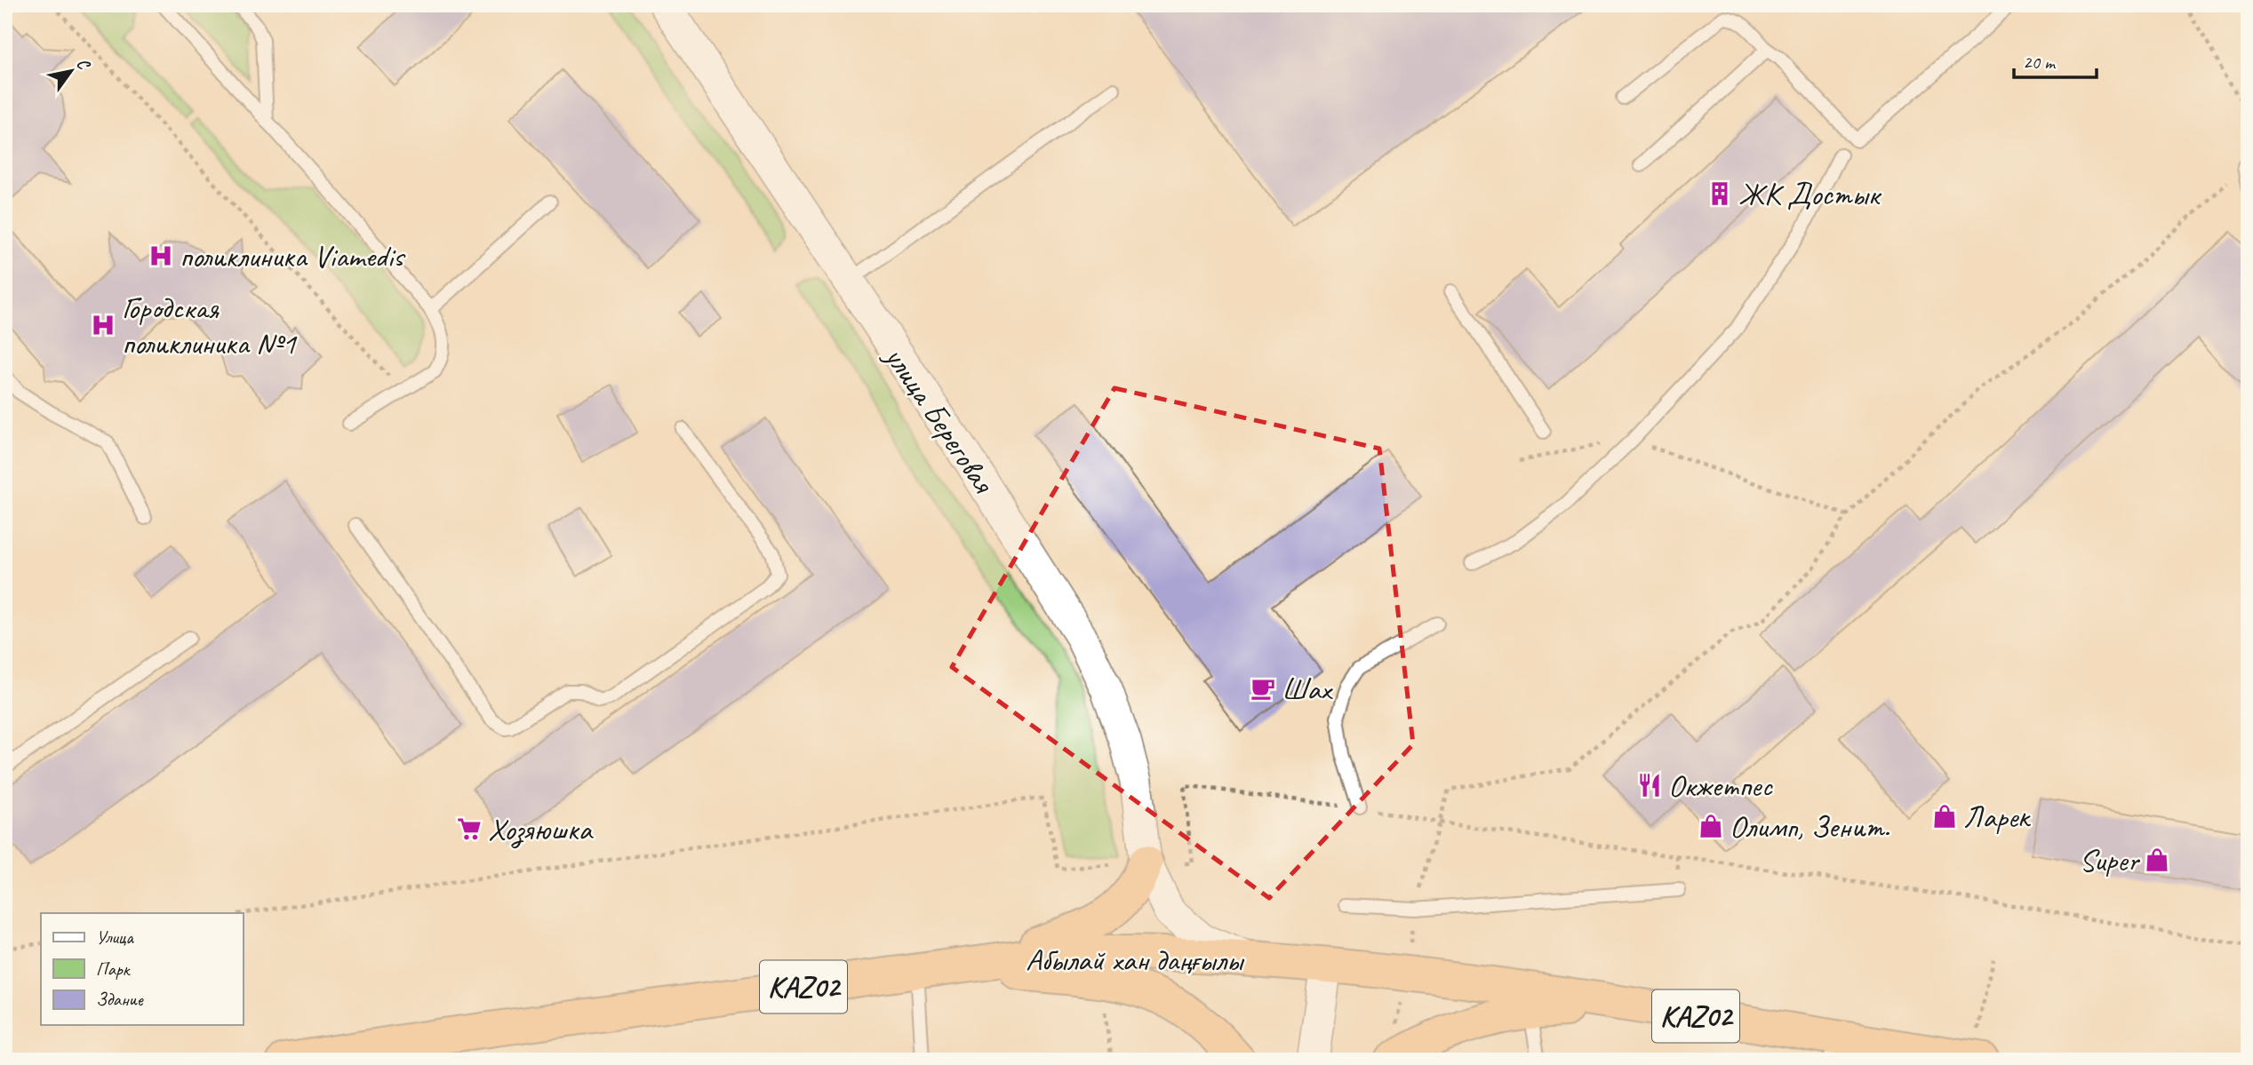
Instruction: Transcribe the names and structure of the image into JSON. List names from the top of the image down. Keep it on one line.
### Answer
{"streets":{"highway":["Абылай хан даңғылы","KАZ02"],"street":["улица Береговая"]},"crossings":[["улица Береговая","Абылай хан даңғылы"]],"places":{"building":["ЖК Достык"],"hospital":["поликлиника Viamedis","Городская поликлиника №1"],"cafe":["Шах"],"restaurant":["Окжетпес"],"shop":["Ларек","Олимп, Зенит.","Super"],"supermarket":["Хозяюшка"]},"legend":["Улица","Парк","Здание"],"scale_bar":"20 m","north":"top right"}
